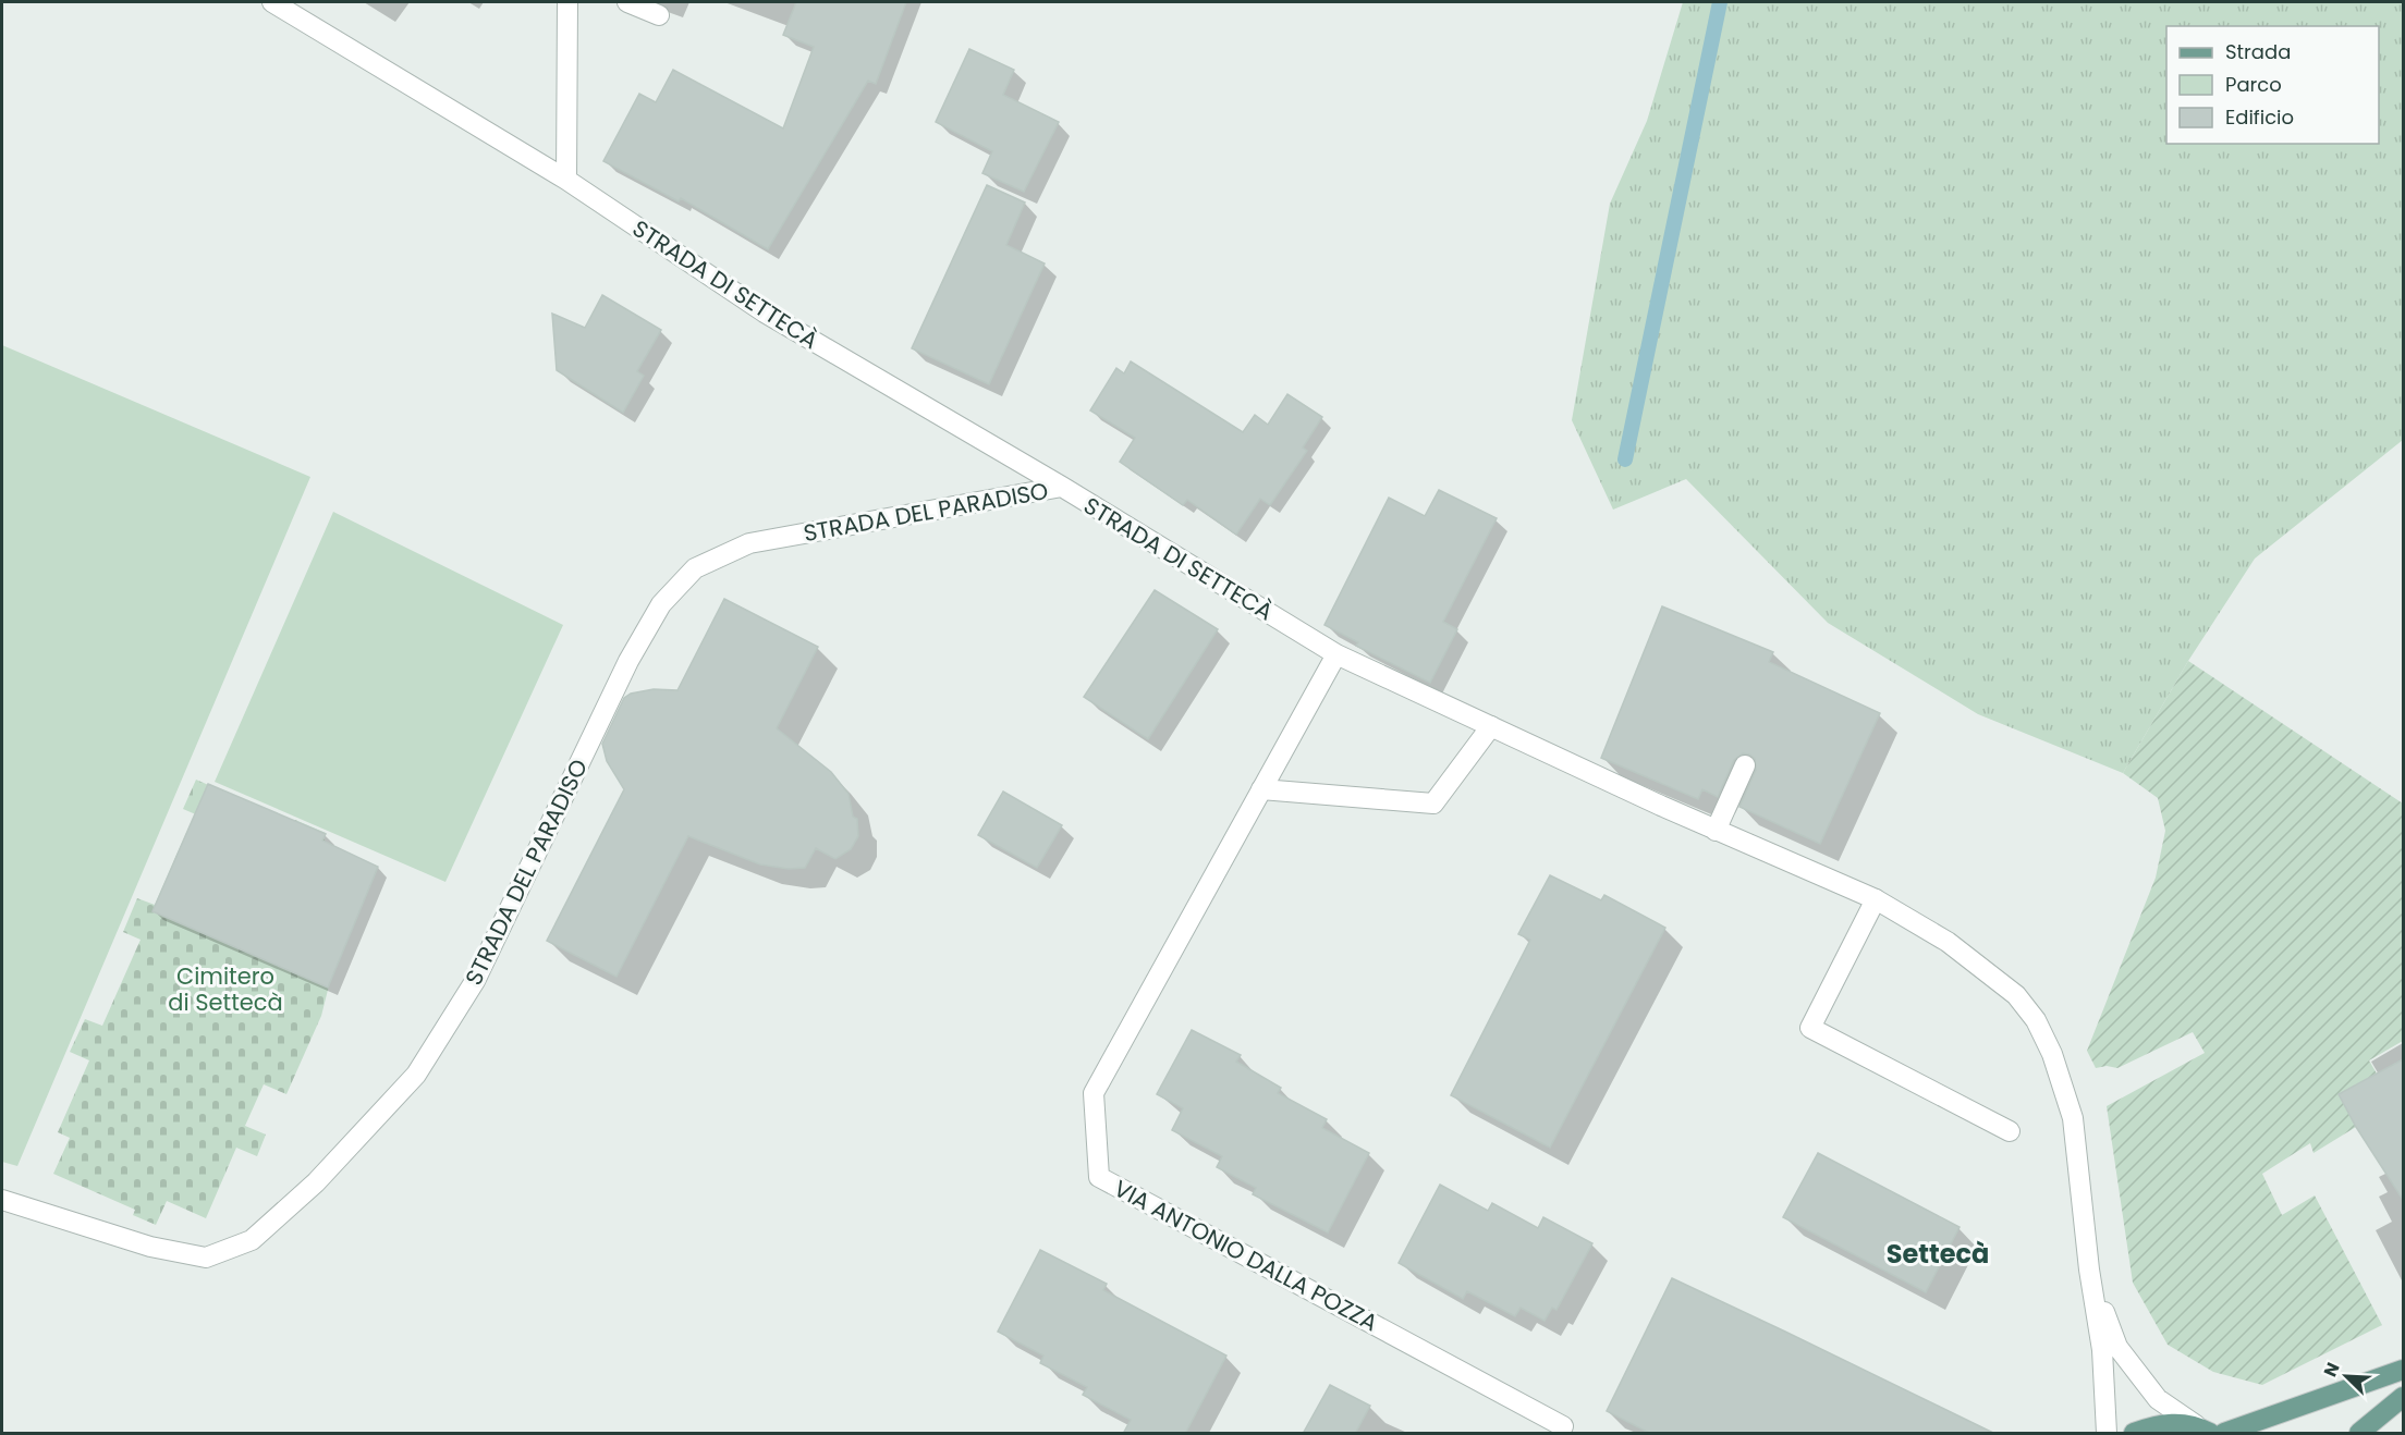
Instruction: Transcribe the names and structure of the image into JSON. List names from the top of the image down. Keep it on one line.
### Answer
{"streets":{"street":["STRADA DI SETTECÀ","STRADA DEL PARADISO","VIA ANTONIO DALLA POZZA"]},"crossings":[["STRADA DI SETTECÀ","STRADA DEL PARADISO"],["STRADA DI SETTECÀ","VIA ANTONIO DALLA POZZA"]],"districts":["Settecà"],"parks":["Cimitero di Settecà"],"legend":["Strada","Parco","Edificio"],"north":"top left"}
